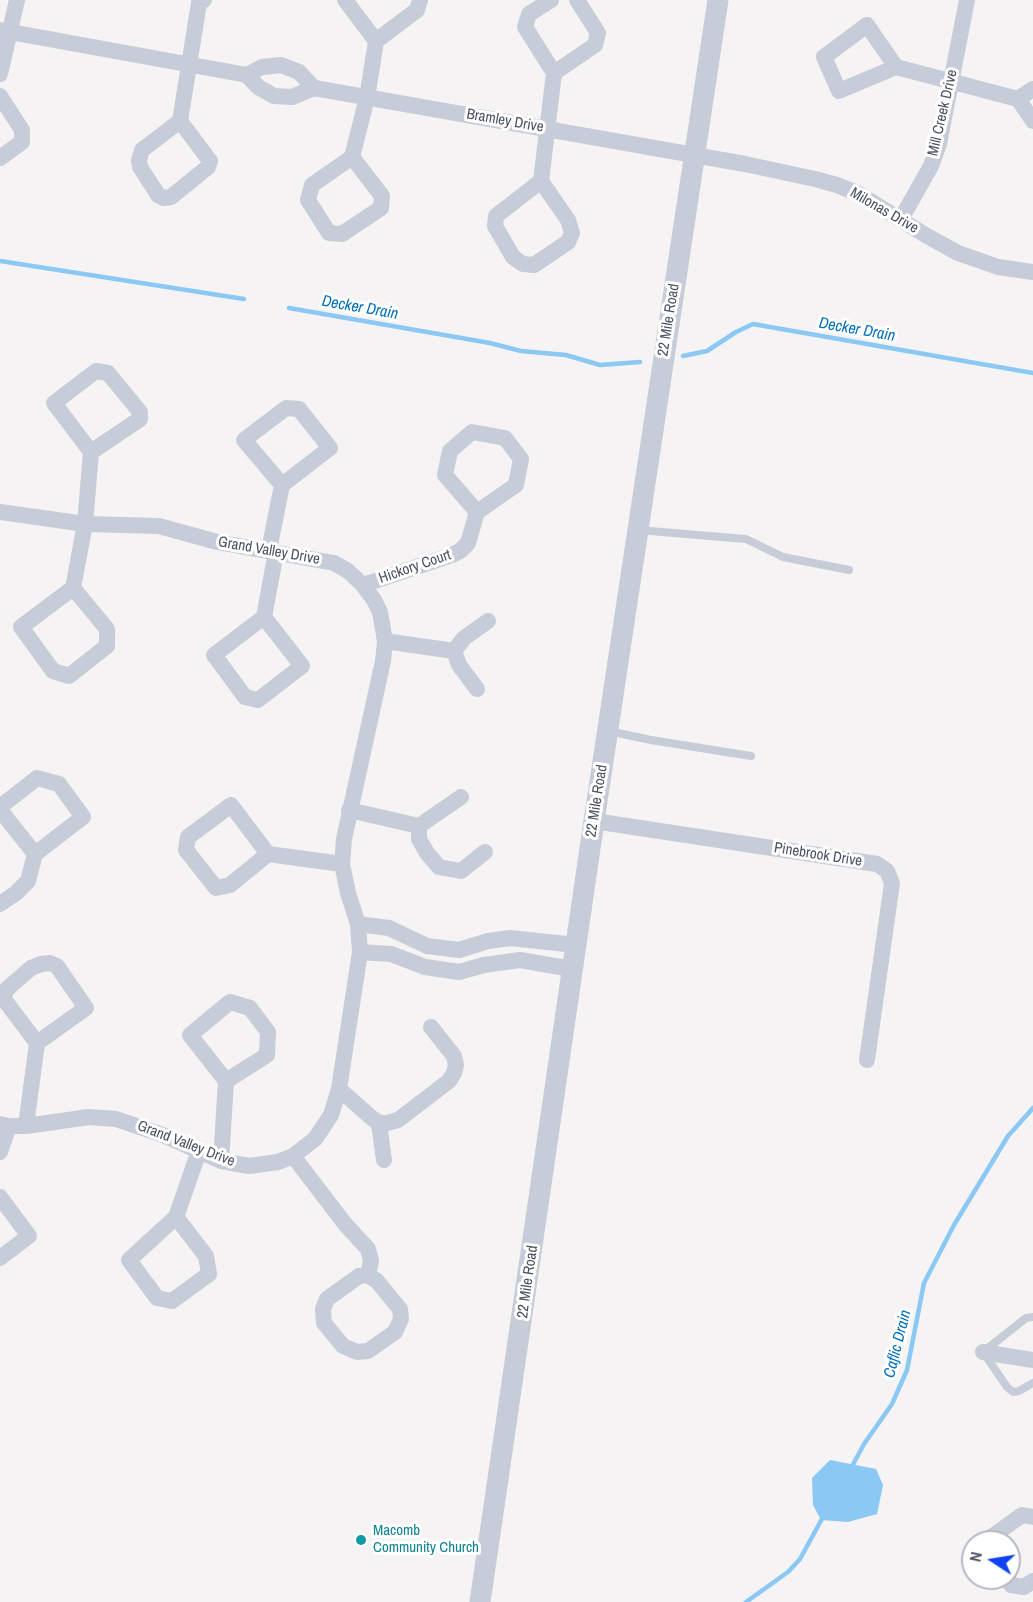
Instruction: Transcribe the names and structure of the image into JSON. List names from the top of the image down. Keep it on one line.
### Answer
{"streets":{"street":["Mill Creek Drive","Bramley Drive","Milonas Drive","22 Mile Road","Grand Valley Drive","Hickory Court","Pinebrook Drive"]},"crossings":[["Mill Creek Drive","Milonas Drive"],["Bramley Drive","Milonas Drive"],["Bramley Drive","22 Mile Road"],["Milonas Drive","22 Mile Road"],["22 Mile Road","Pinebrook Drive"],["Grand Valley Drive","Hickory Court"]],"water":["Decker Drain","Caflic Drain"],"places":["Macomb Community Church"],"north":"left"}
